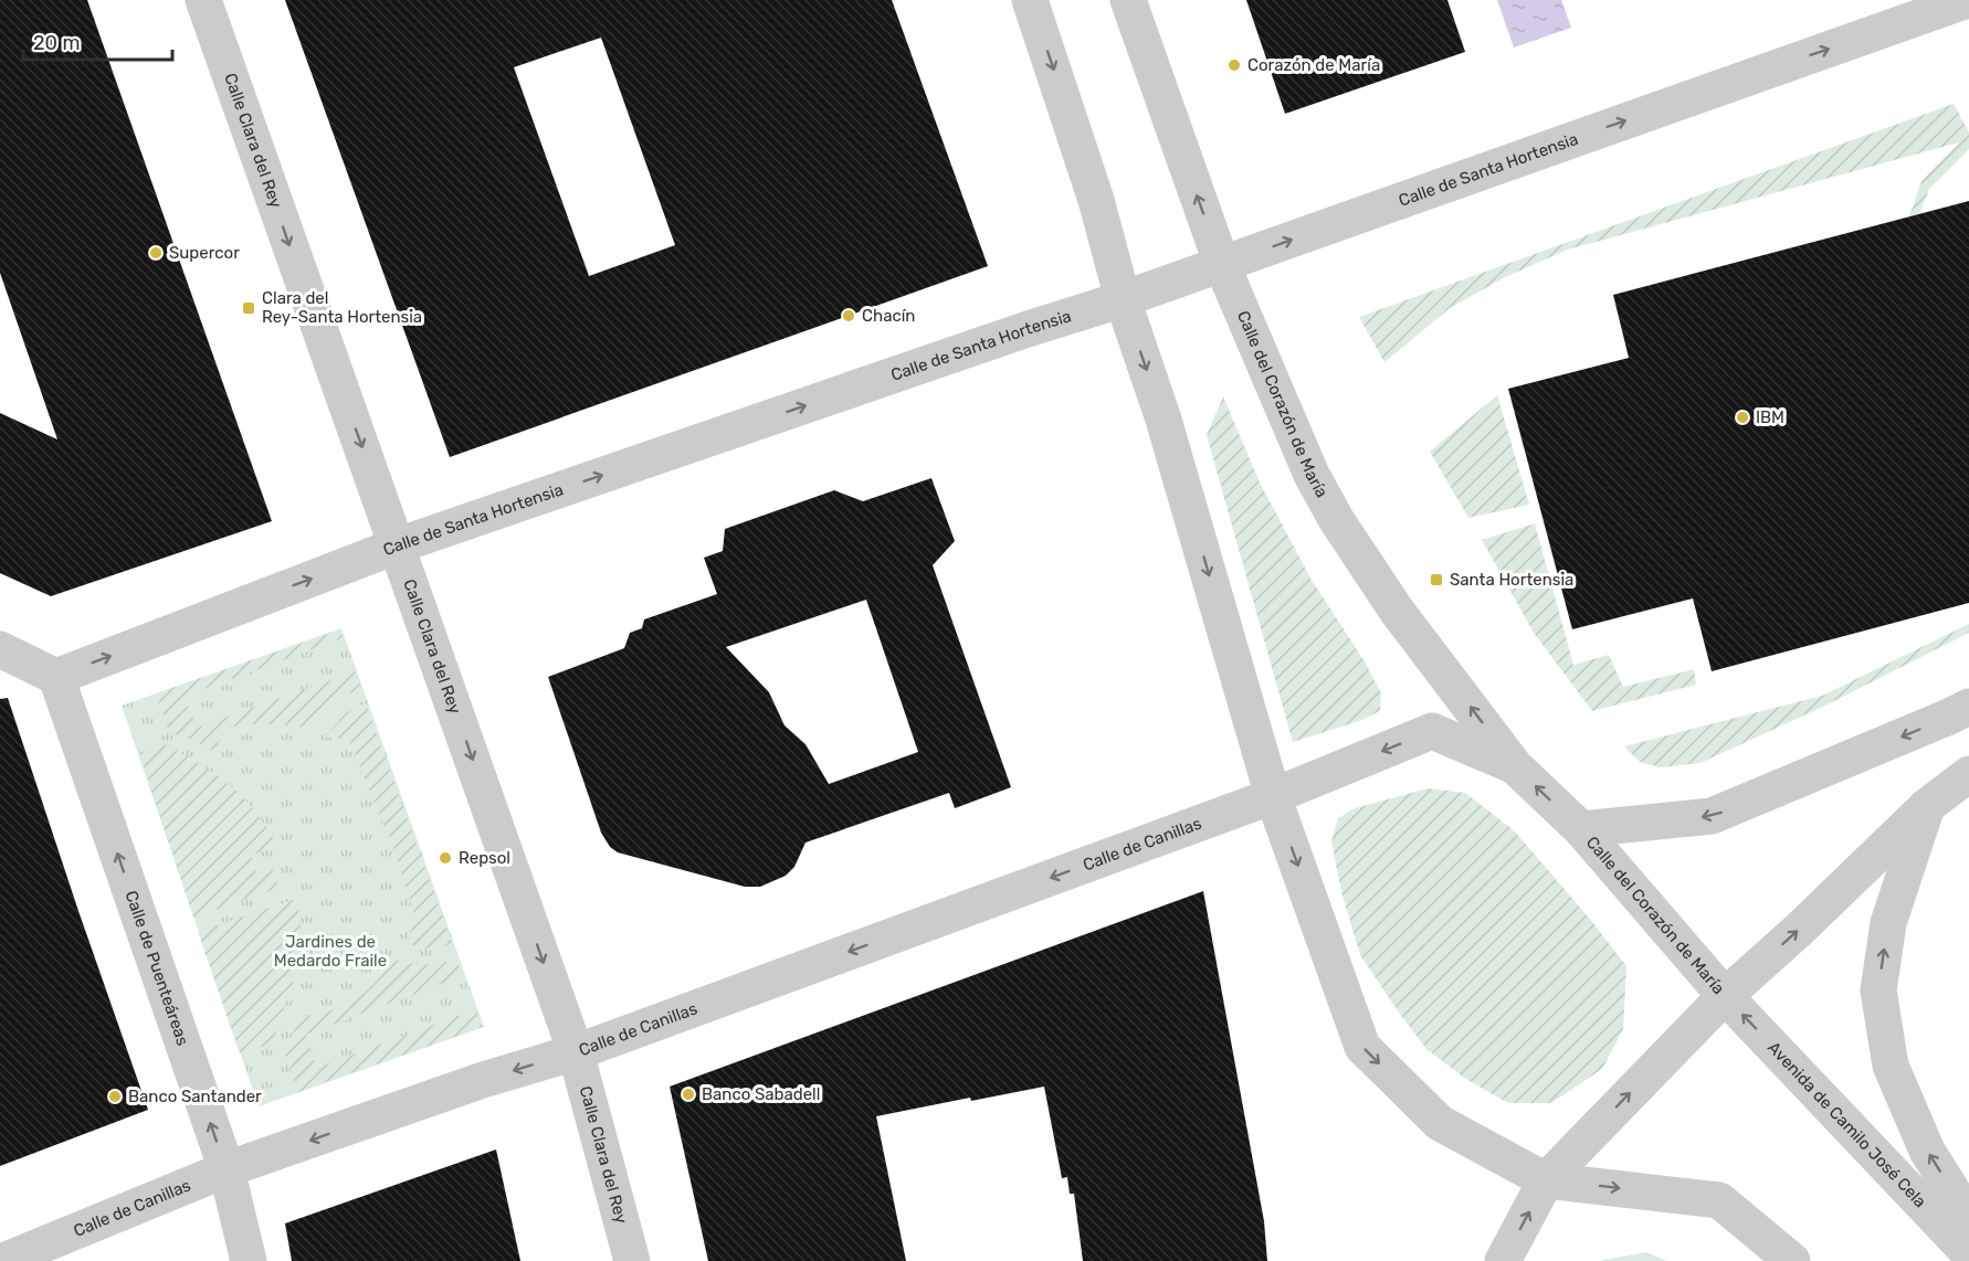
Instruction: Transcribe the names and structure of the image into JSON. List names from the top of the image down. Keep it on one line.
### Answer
{"streets":{"street":["Calle Clara del Rey","Calle de Santa Hortensia","Calle del Corazón de María","Calle de Canillas","Calle de Puenteáreas","Avenida de Camilo José Cela"]},"crossings":[["Calle Clara del Rey","Calle de Santa Hortensia"],["Calle Clara del Rey","Calle de Canillas"],["Calle de Santa Hortensia","Calle del Corazón de María"],["Calle de Santa Hortensia","Calle de Puenteáreas"],["Calle del Corazón de María","Calle de Canillas"],["Calle del Corazón de María","Avenida de Camilo José Cela"],["Calle de Canillas","Calle de Puenteáreas"]],"one_way":["Calle Clara del Rey","Calle de Santa Hortensia","Calle de Canillas","Calle de Puenteáreas","Avenida de Camilo José Cela"],"parks":["Jardines de Medardo Fraile"],"places":{"other":["Corazón de María","Supercor","Chacín","IBM","Repsol","Banco Sabadell","Banco Santander"],"transit":["Clara del Rey-Santa Hortensia","Santa Hortensia"]},"scale_bar":"20 m"}
